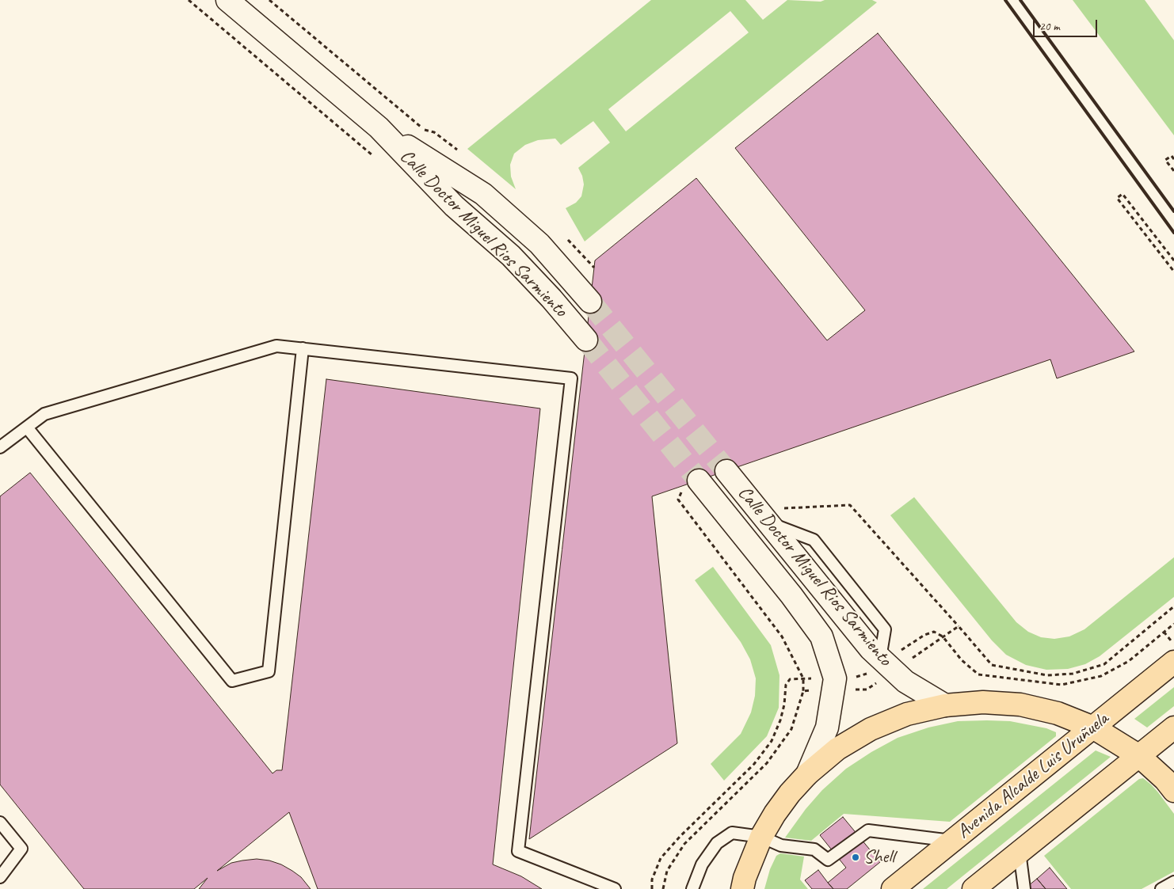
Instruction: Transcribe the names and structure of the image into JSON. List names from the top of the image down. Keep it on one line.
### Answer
{"streets":{"main road":["Calle Doctor Miguel Rios Sarmiento","Avenida Alcalde Luis Uruñuela"]},"places":["Shell"],"scale_bar":"20 m"}
